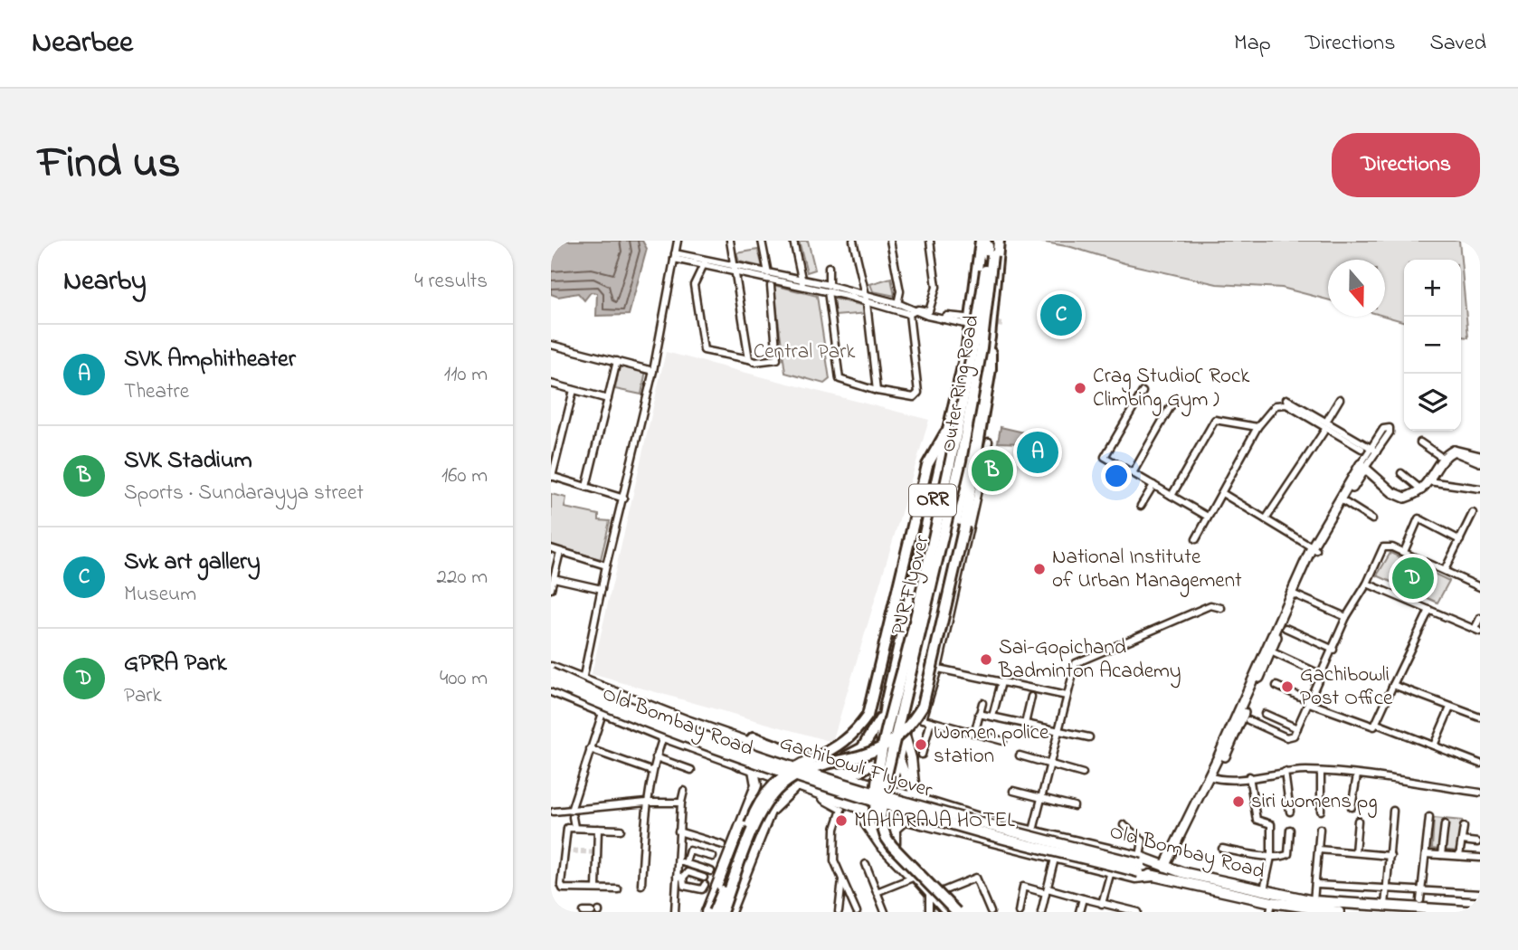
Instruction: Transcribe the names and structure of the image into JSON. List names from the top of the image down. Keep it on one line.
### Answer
{"streets":{"highway":["Outer Ring Road","ORR","PJR Flyover"],"main road":["Old Bombay Road","Gachibowli Flyover"]},"crossings":[["Outer Ring Road","PJR Flyover"],["Outer Ring Road","Old Bombay Road"],["Old Bombay Road","Gachibowli Flyover"]],"parks":["Central Park"],"places":["Crag Studio( Rock Climbing Gym )","National Institute of Urban Management","Sai-Gopichand Badminton Academy","Gachibowli Post Office","Women police station","siri womens pg","MAHARAJA HOTEL"],"north":"bottom","page":{"header":"Nearbee","nav":["Map","Directions","Saved"],"title":"Find us","buttons":"Directions","heading":["Nearby","4 results"],"map_buttons":["+","−"],"pins":["C","A","B","D"],"list":[{"mark":"A","name":"SVK Amphitheater","note":"Theatre","value":"110 m"},{"mark":"B","name":"SVK Stadium","note":"Sports · Sundarayya street","value":"160 m"},{"mark":"C","name":"Svk art gallery","note":"Museum","value":"220 m"},{"mark":"D","name":"GPRA Park","note":"Park","value":"400 m"}]}}
